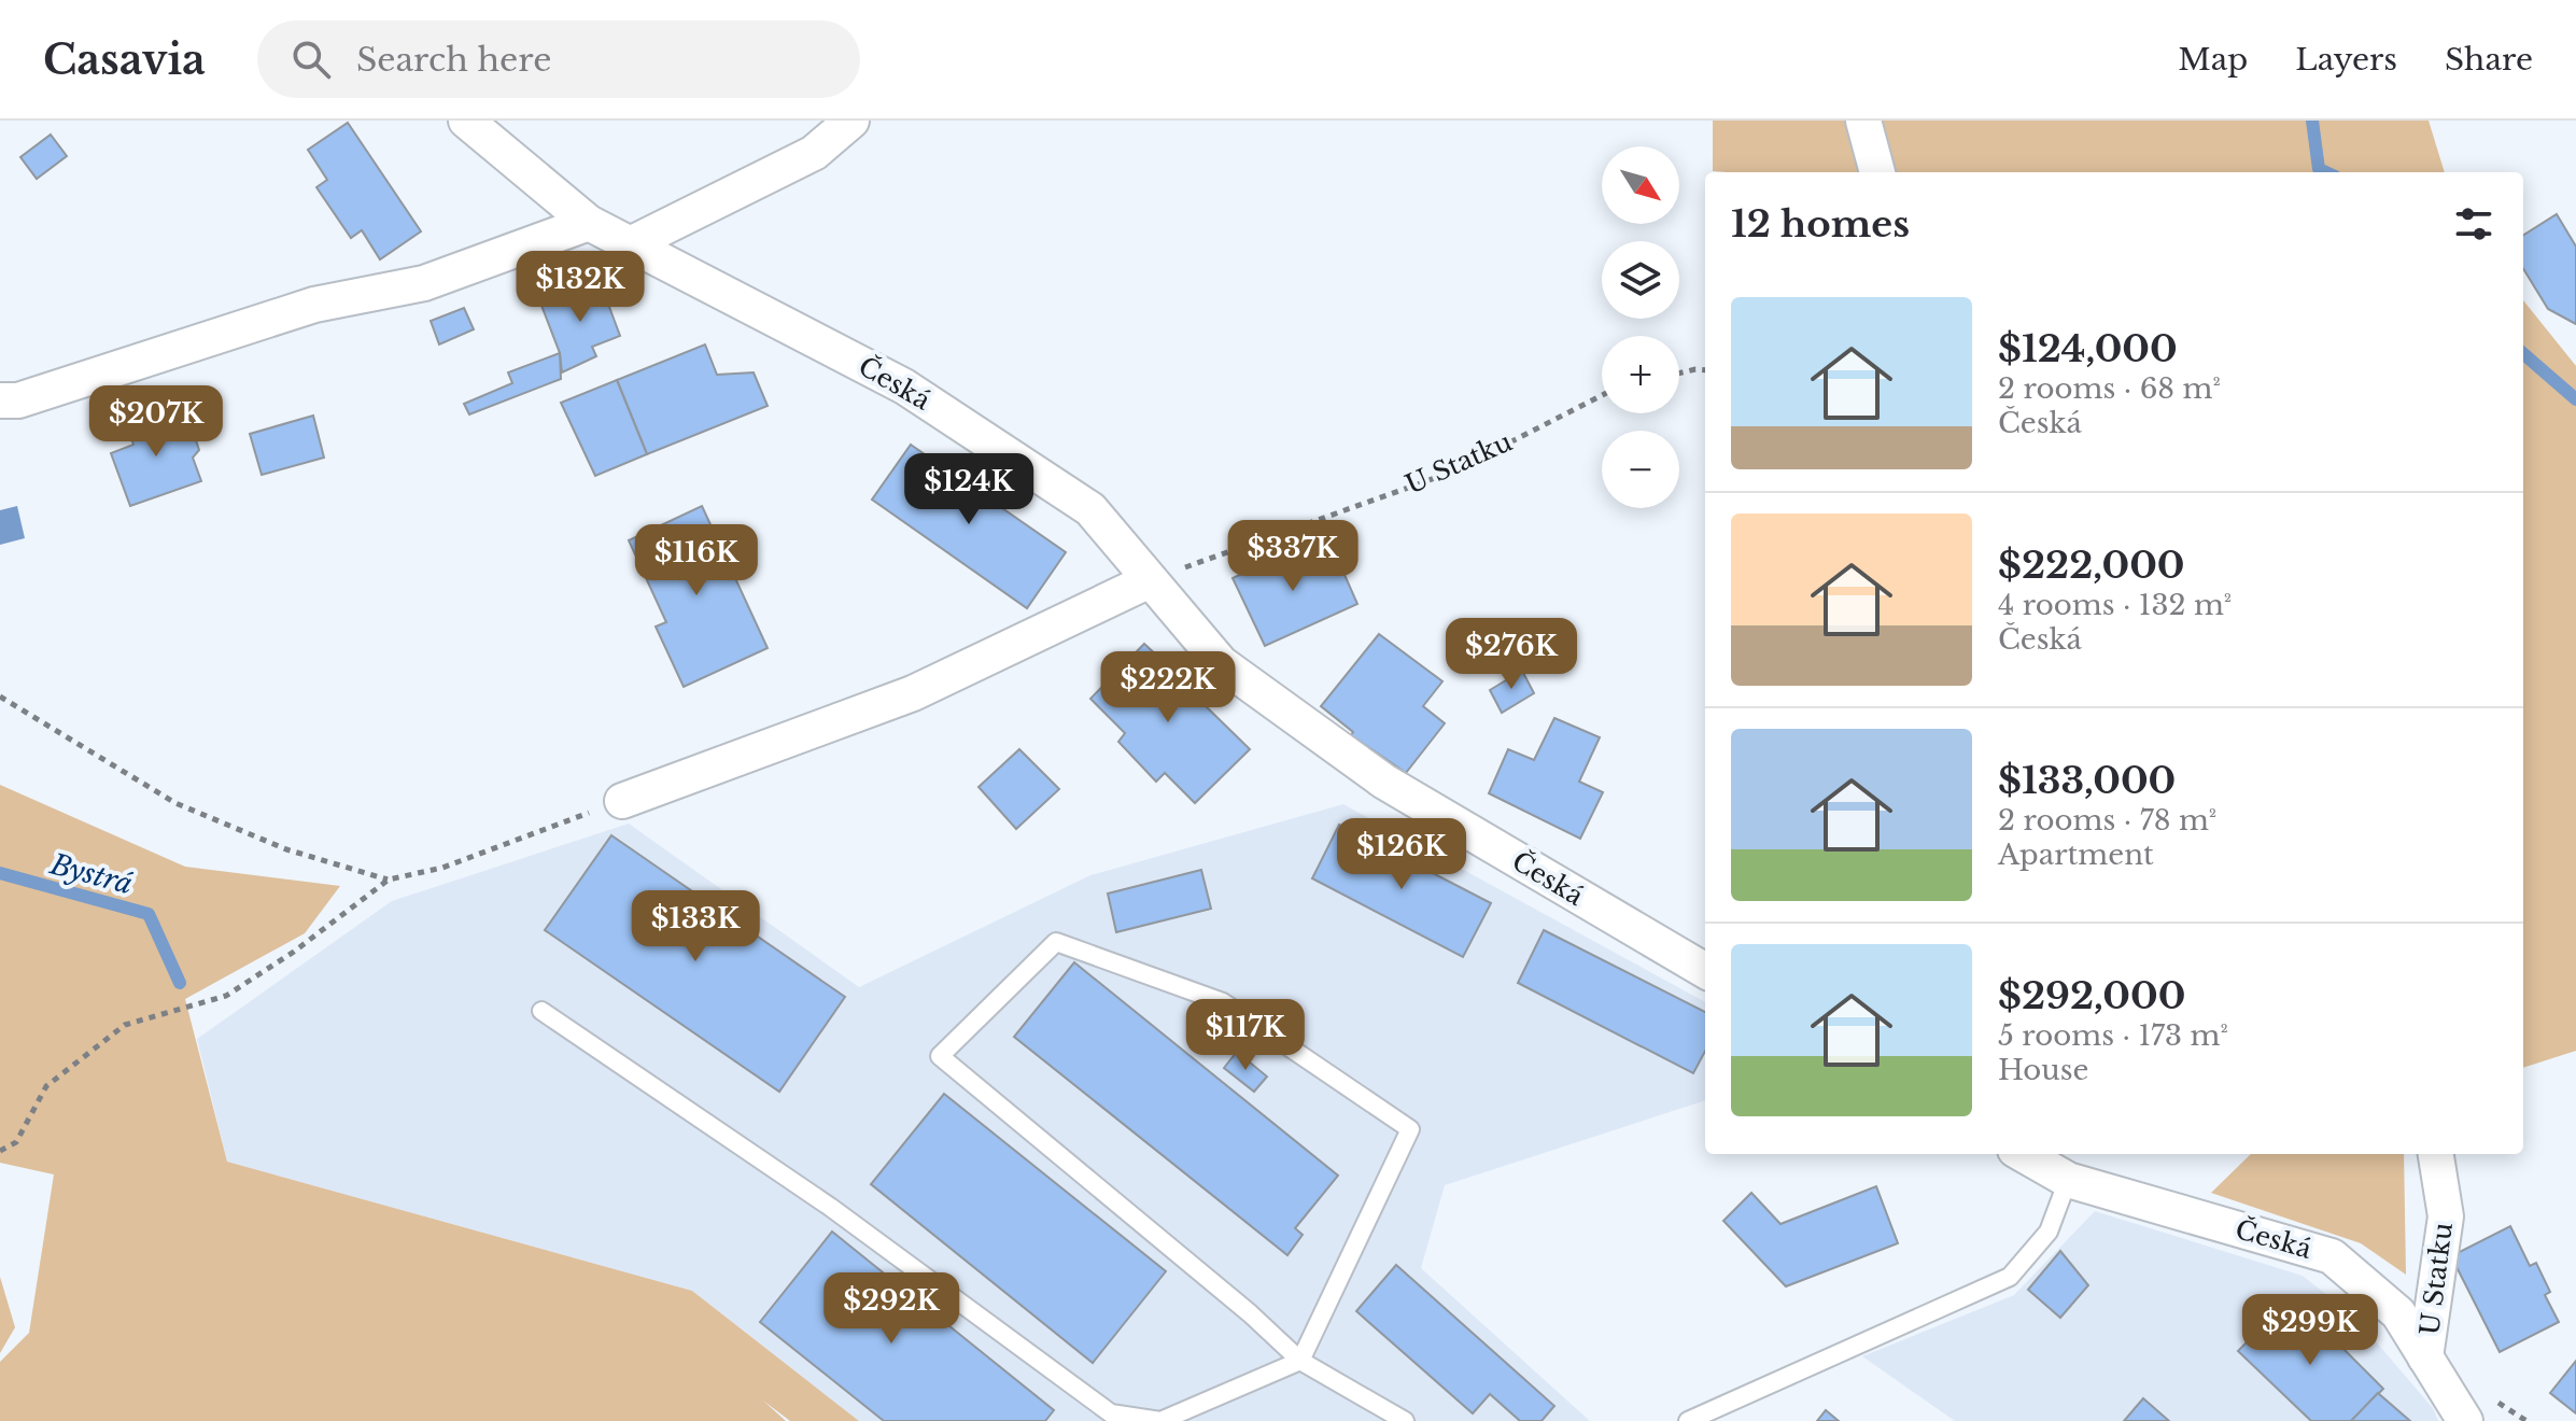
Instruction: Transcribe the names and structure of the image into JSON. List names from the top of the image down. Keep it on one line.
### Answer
{"streets":{"street":["Česká","U Statku"]},"crossings":[["Česká","U Statku"]],"water":["Bystrá"],"north":"bottom right","page":{"header":"Casavia","search":"Search here","nav":["Map","Layers","Share"],"map_buttons":["+","−"],"heading":"12 homes","price":["$132K","$207K","$124K","$337K","$116K","$276K","$222K","$126K","$133K","$117K","$292K","$299K"],"list":[{"name":"$124,000","note":"2 rooms · 68 m² · Česká"},{"name":"$222,000","note":"4 rooms · 132 m² · Česká"},{"name":"$133,000","note":"2 rooms · 78 m² · Apartment"},{"name":"$292,000","note":"5 rooms · 173 m² · House"}]}}
